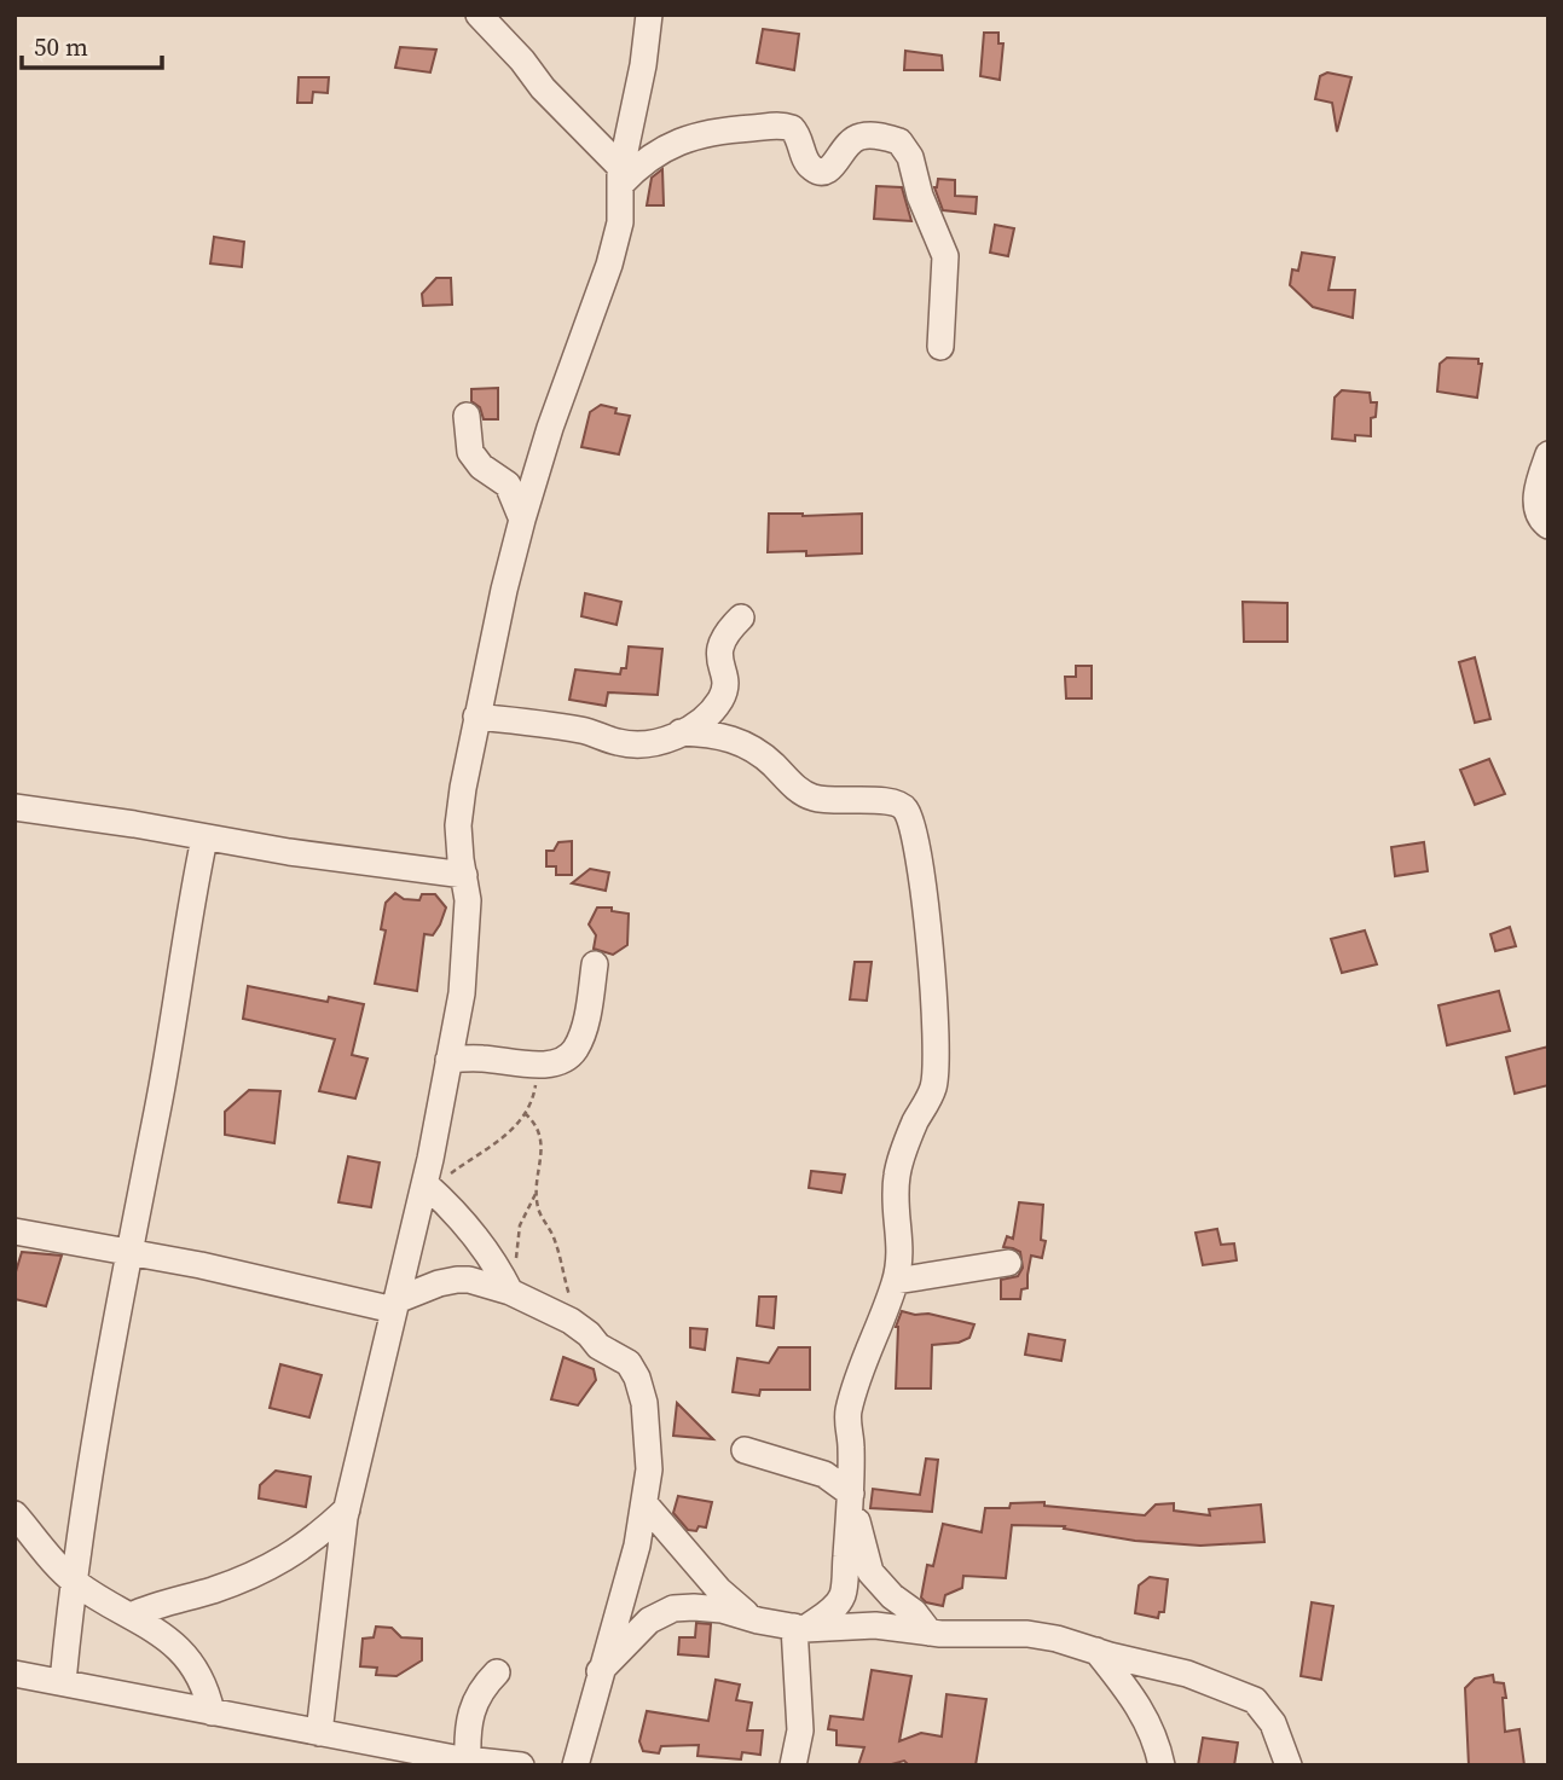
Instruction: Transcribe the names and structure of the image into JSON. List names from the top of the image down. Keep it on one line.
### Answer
{"scale_bar":"50 m"}
